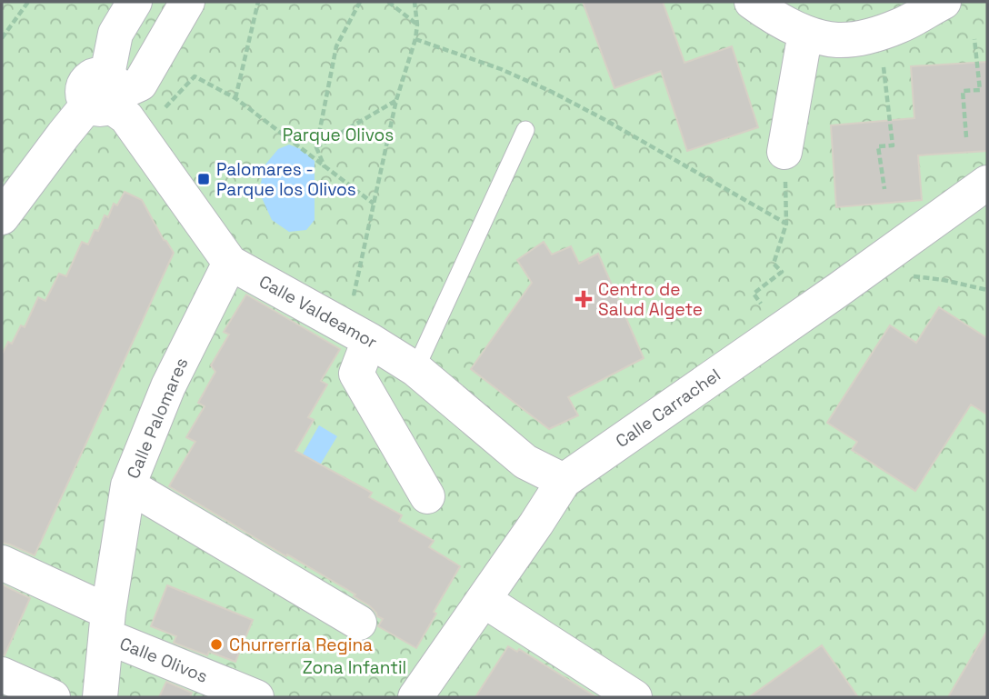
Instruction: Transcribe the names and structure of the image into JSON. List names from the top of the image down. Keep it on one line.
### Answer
{"streets":{"street":["Calle Valdeamor","Calle Carrachel","Calle Palomares","Calle Olivos"]},"crossings":[["Calle Valdeamor","Calle Carrachel"],["Calle Valdeamor","Calle Palomares"],["Calle Palomares","Calle Olivos"]],"parks":["Parque Olivos","Zona Infantil"],"places":{"transit":["Palomares - Parque los Olivos"],"health":["Centro de Salud Algete"],"other":["Churrerría Regina"]}}
